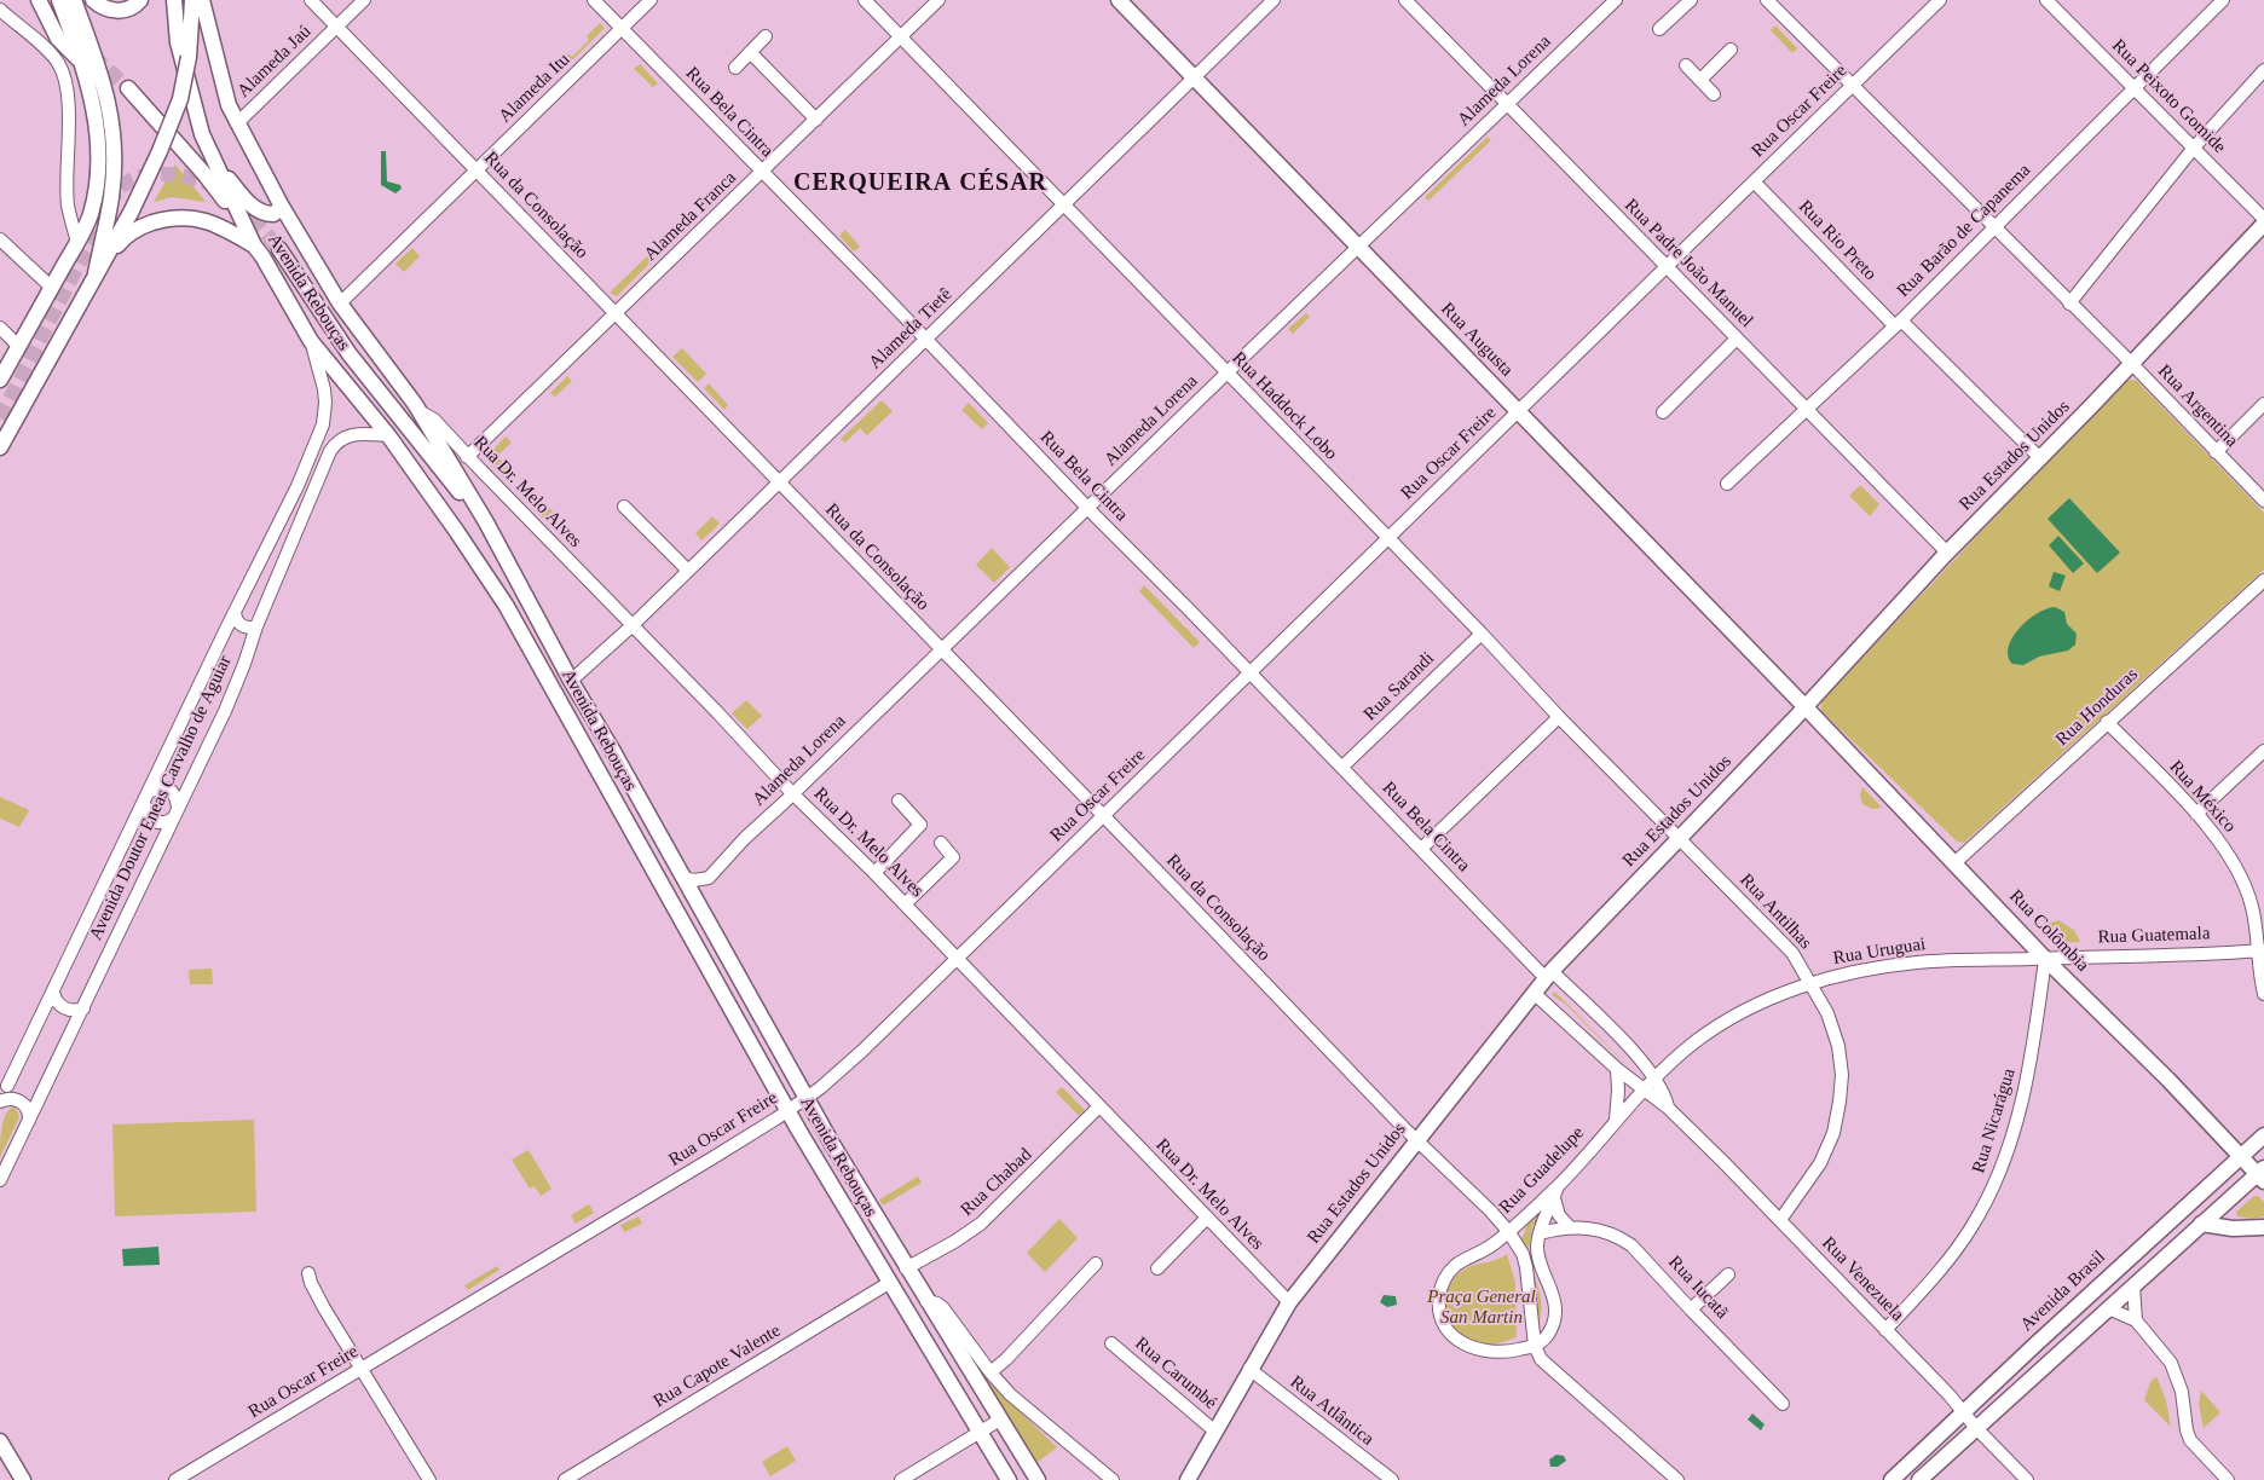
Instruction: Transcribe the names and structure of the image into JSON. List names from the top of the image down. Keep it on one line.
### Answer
{"streets":{"main road":["Avenida Rebouças","Rua Augusta","Rua Estados Unidos","Rua Colômbia","Avenida Brasil"],"street":["Alameda Jaú","Alameda Lorena","Alameda Itu","Rua Peixoto Gomide","Rua Oscar Freire","Rua Bela Cintra","Rua da Consolação","Alameda Franca","Rua Barão de Capanema","Rua Rio Preto","Rua Padre João Manuel","Alameda Tietê","Rua Haddock Lobo","Rua Argentina","Rua Dr. Melo Alves","Rua Sarandi","Rua Honduras","Rua México","Avenida Doutor Eneas Carvalho de Aguiar","Rua Antilhas","Rua Guatemala","Rua Uruguai","Rua Nicarágua","Rua Guadelupe","Rua Chabad","Rua Venezuela","Rua Iucatã","Rua Capote Valente","Rua Carumbé","Rua Atlântica"]},"crossings":[["Alameda Jaú","Rua da Consolação"],["Alameda Jaú","Avenida Rebouças"],["Alameda Lorena","Rua Bela Cintra"],["Alameda Lorena","Rua da Consolação"],["Alameda Lorena","Rua Padre João Manuel"],["Alameda Lorena","Avenida Rebouças"],["Alameda Lorena","Rua Augusta"],["Alameda Lorena","Rua Haddock Lobo"],["Alameda Lorena","Rua Dr. Melo Alves"],["Alameda Itu","Rua Bela Cintra"],["Alameda Itu","Rua da Consolação"],["Alameda Itu","Avenida Rebouças"],["Rua Peixoto Gomide","Rua Barão de Capanema"],["Rua Peixoto Gomide","Rua Estados Unidos"],["Rua Oscar Freire","Rua Bela Cintra"],["Rua Oscar Freire","Rua da Consolação"],["Rua Oscar Freire","Rua Rio Preto"],["Rua Oscar Freire","Rua Padre João Manuel"],["Rua Oscar Freire","Avenida Rebouças"],["Rua Oscar Freire","Rua Augusta"],["Rua Oscar Freire","Rua Haddock Lobo"],["Rua Oscar Freire","Rua Argentina"],["Rua Oscar Freire","Rua Dr. Melo Alves"],["Rua Bela Cintra","Alameda Franca"],["Rua Bela Cintra","Alameda Tietê"],["Rua Bela Cintra","Rua Estados Unidos"],["Rua Bela Cintra","Rua Sarandi"],["Rua Bela Cintra","Rua Venezuela"],["Rua da Consolação","Alameda Franca"],["Rua da Consolação","Alameda Tietê"],["Rua da Consolação","Rua Estados Unidos"],["Rua da Consolação","Rua Guadelupe"],["Alameda Franca","Rua Haddock Lobo"],["Alameda Franca","Rua Dr. Melo Alves"],["Rua Barão de Capanema","Rua Rio Preto"],["Rua Barão de Capanema","Rua Padre João Manuel"],["Rua Barão de Capanema","Rua Argentina"],["Rua Rio Preto","Rua Estados Unidos"],["Rua Padre João Manuel","Rua Estados Unidos"],["Avenida Rebouças","Alameda Tietê"],["Avenida Rebouças","Rua Dr. Melo Alves"],["Avenida Rebouças","Avenida Doutor Eneas Carvalho de Aguiar"],["Avenida Rebouças","Rua Chabad"],["Avenida Rebouças","Rua Capote Valente"],["Alameda Tietê","Rua Augusta"],["Alameda Tietê","Rua Haddock Lobo"],["Alameda Tietê","Rua Dr. Melo Alves"],["Rua Augusta","Rua Estados Unidos"],["Rua Augusta","Rua Colômbia"],["Rua Haddock Lobo","Rua Estados Unidos"],["Rua Haddock Lobo","Rua Sarandi"],["Rua Haddock Lobo","Rua Antilhas"],["Rua Argentina","Rua Estados Unidos"],["Rua Estados Unidos","Rua Dr. Melo Alves"],["Rua Estados Unidos","Rua Antilhas"],["Rua Estados Unidos","Rua Colômbia"],["Rua Estados Unidos","Rua Venezuela"],["Rua Estados Unidos","Rua Carumbé"],["Rua Estados Unidos","Rua Atlântica"],["Rua Dr. Melo Alves","Rua Chabad"],["Rua Honduras","Rua México"],["Rua Honduras","Rua Colômbia"],["Rua México","Rua Guatemala"],["Rua Antilhas","Rua Uruguai"],["Rua Antilhas","Rua Venezuela"],["Rua Colômbia","Rua Guatemala"],["Rua Colômbia","Rua Uruguai"],["Rua Colômbia","Rua Nicarágua"],["Rua Colômbia","Avenida Brasil"],["Rua Guatemala","Rua Uruguai"],["Rua Guatemala","Rua Nicarágua"],["Rua Uruguai","Rua Nicarágua"],["Rua Uruguai","Rua Guadelupe"],["Rua Uruguai","Rua Venezuela"],["Rua Nicarágua","Rua Venezuela"],["Rua Guadelupe","Rua Venezuela"],["Rua Venezuela","Avenida Brasil"]],"districts":["CERQUEIRA CÉSAR"],"parks":["Praça General San Martin"]}
